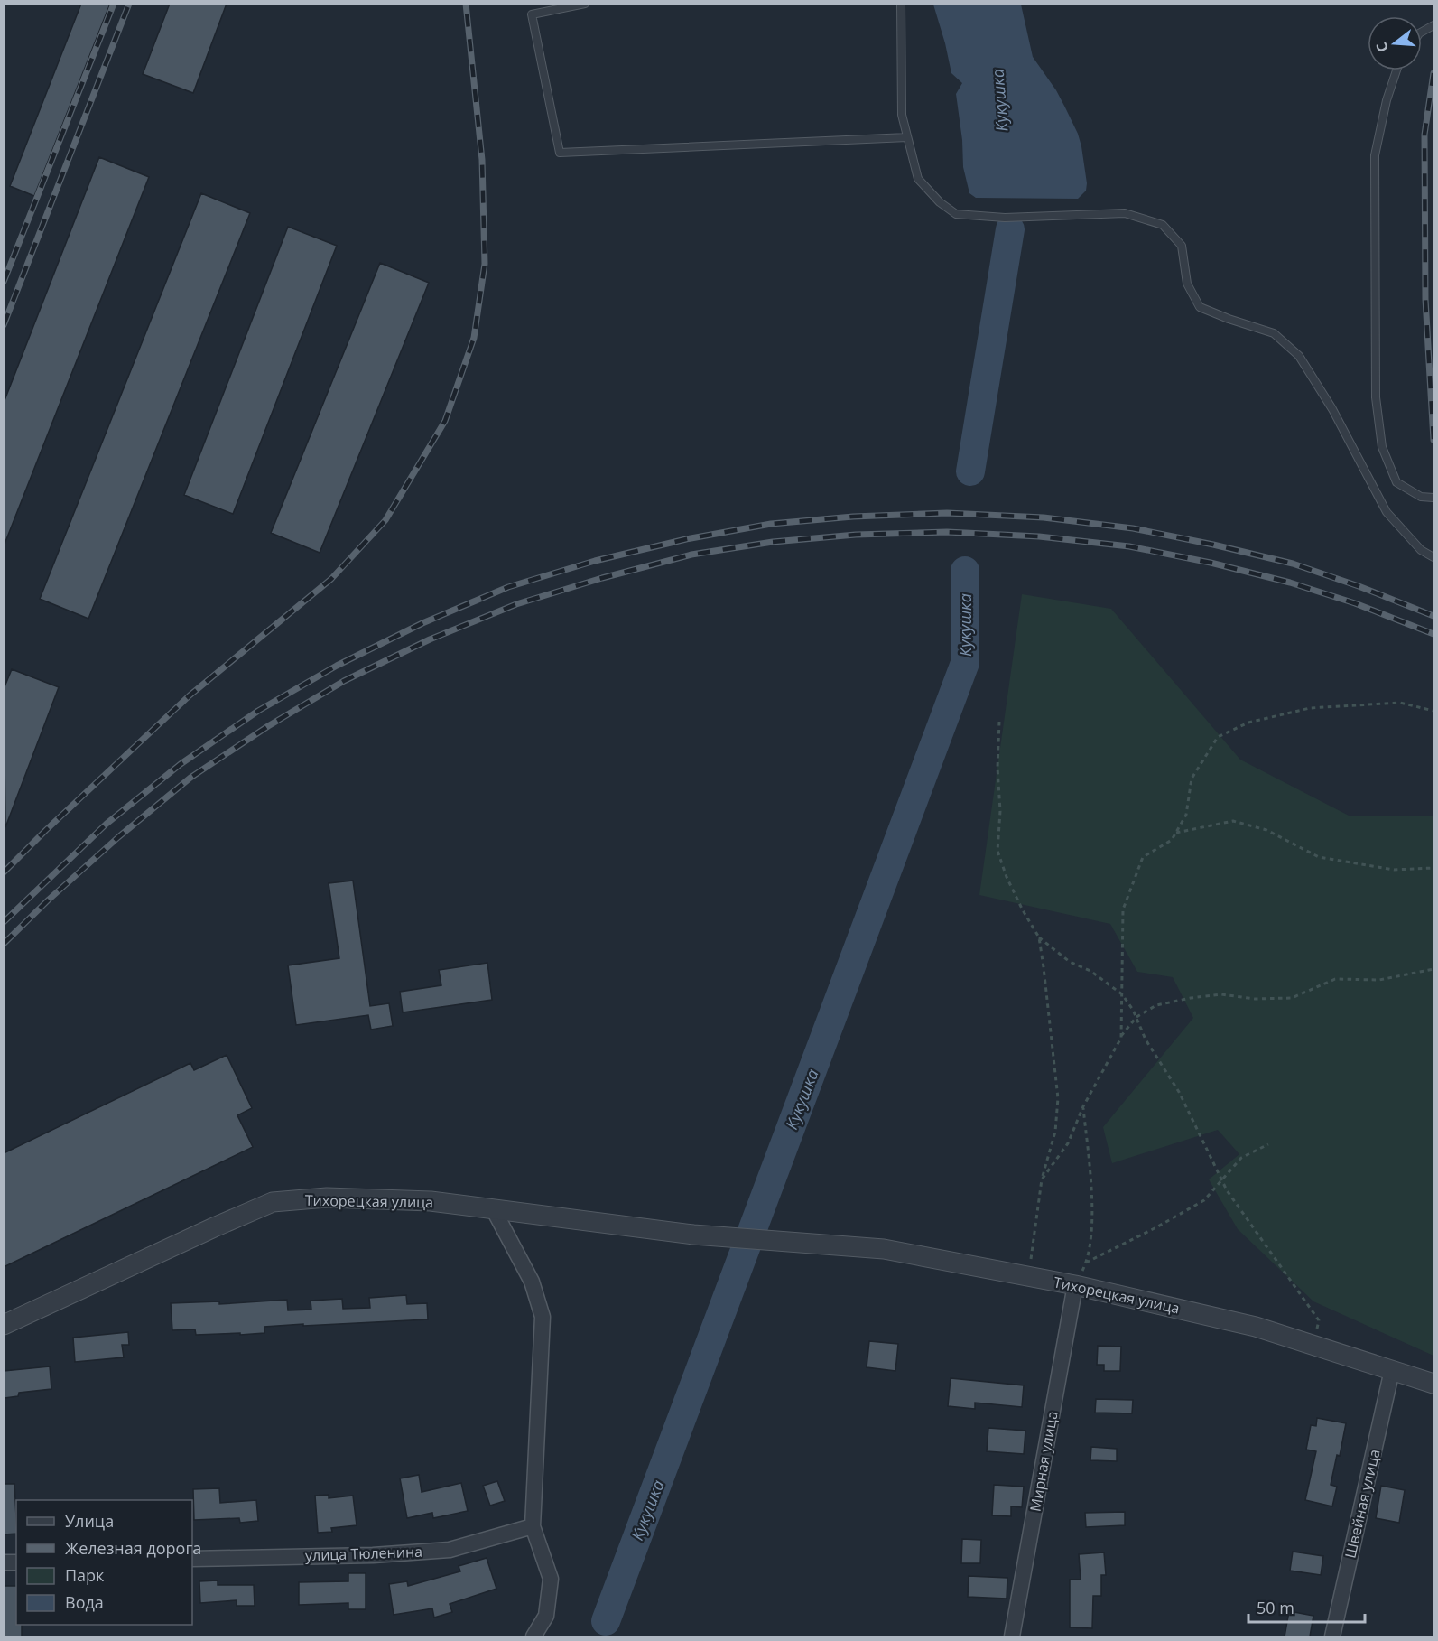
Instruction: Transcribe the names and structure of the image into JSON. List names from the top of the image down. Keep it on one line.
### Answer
{"streets":{"street":["Тихорецкая улица","Мирная улица","Швейная улица","улица Тюленина"]},"crossings":[["Тихорецкая улица","Мирная улица"],["Тихорецкая улица","Швейная улица"]],"water":["Кукушка"],"legend":["Улица","Железная дорога","Парк","Вода"],"scale_bar":"50 m","north":"left"}
